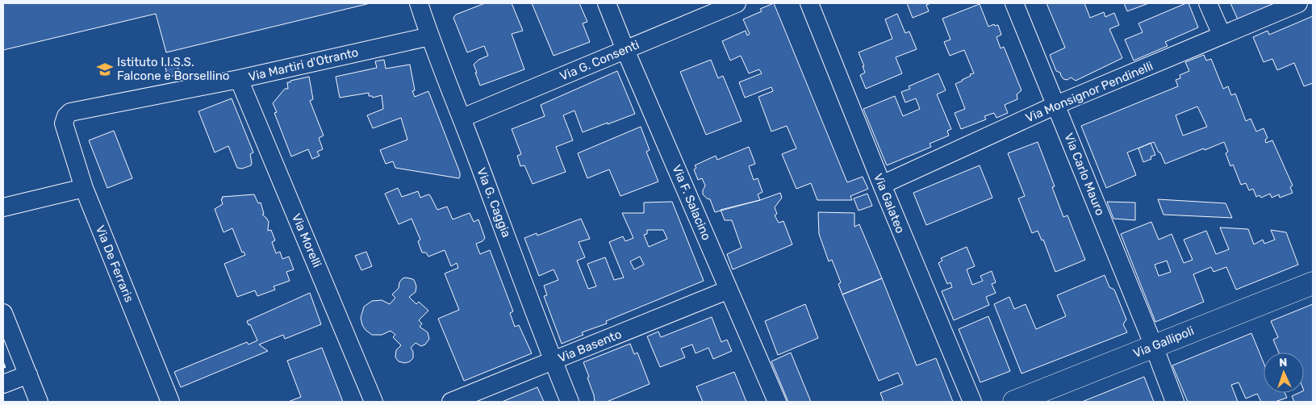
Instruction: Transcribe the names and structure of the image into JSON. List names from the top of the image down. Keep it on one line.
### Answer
{"streets":{"main road":["Via Gallipoli"],"street":["Via G. Consenti","Via Martiri d'Otranto","Via Monsignor Pendinelli","Via Carlo Mauro","Via G. Caggia","Via F. Salacino","Via Galateo","Via Morelli","Via De Ferraris","Via Basento"]},"crossings":[["Via G. Consenti","Via G. Caggia"],["Via G. Consenti","Via F. Salacino"],["Via Martiri d'Otranto","Via G. Caggia"],["Via Martiri d'Otranto","Via Morelli"],["Via Martiri d'Otranto","Via De Ferraris"],["Via Monsignor Pendinelli","Via Carlo Mauro"],["Via Monsignor Pendinelli","Via Galateo"],["Via Carlo Mauro","Via Gallipoli"],["Via G. Caggia","Via Basento"],["Via F. Salacino","Via Basento"]],"places":{"school or university":["Istituto I.I.S.S. Falcone e Borsellino"]},"north":"top"}
